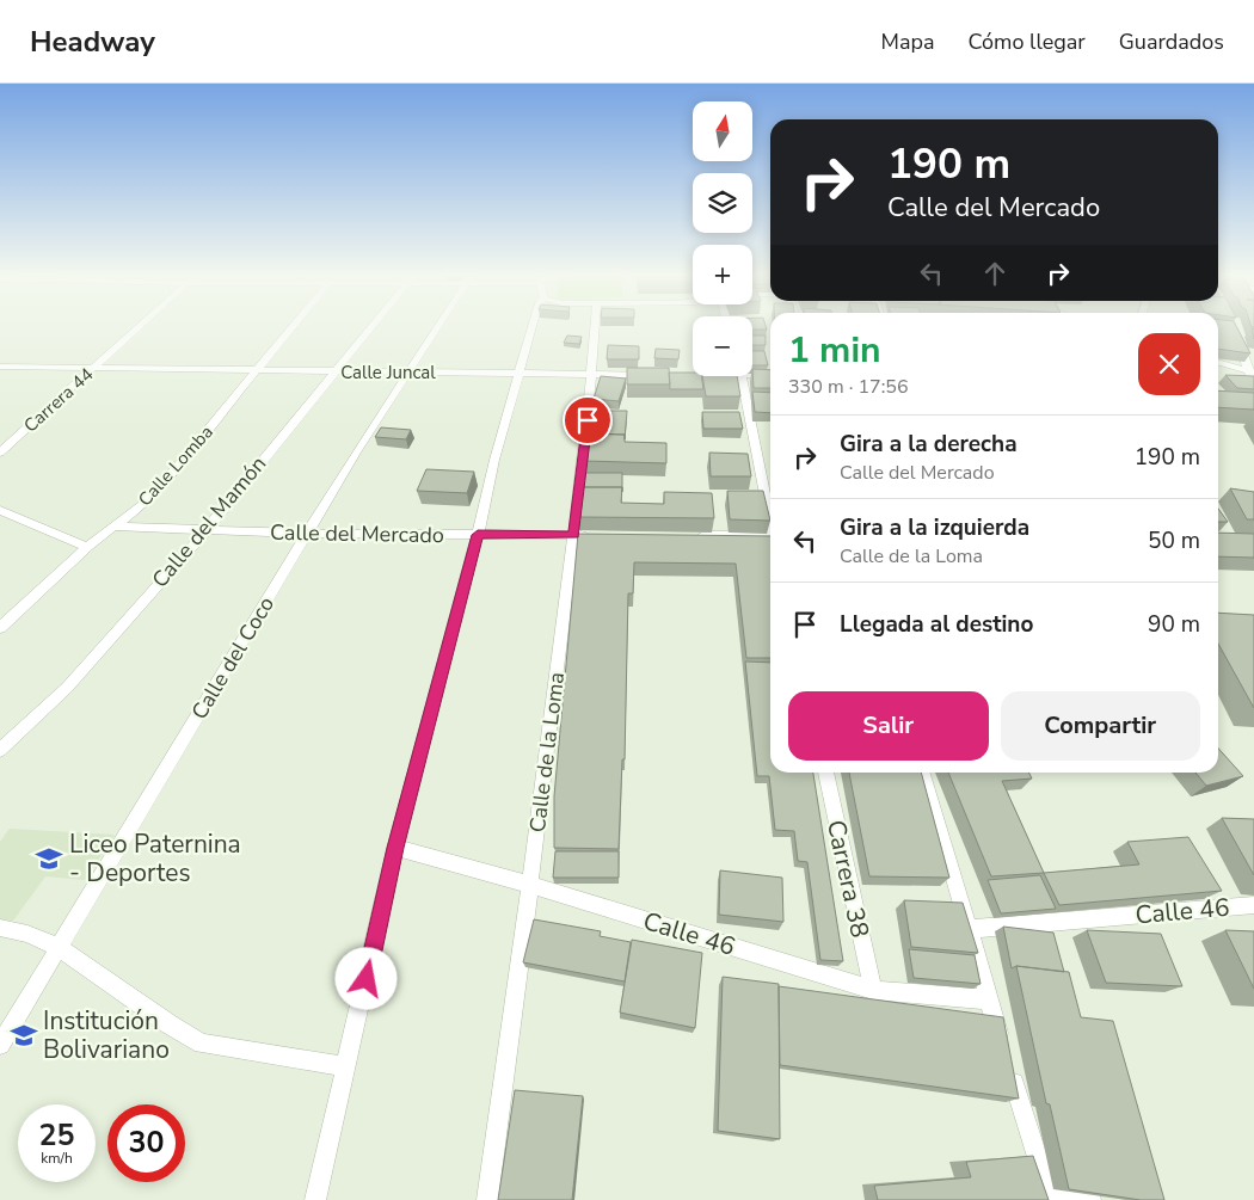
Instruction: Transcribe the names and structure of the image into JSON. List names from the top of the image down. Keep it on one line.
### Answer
{"streets":{"street":["Calle Juncal","Carrera 44","Calle Lomba","Calle del Mamón","Calle del Mercado","Calle del Coco","Calle de la Loma","Carrera 38","Calle 46"]},"crossings":[["Calle Juncal","Carrera 44"],["Calle Juncal","Calle Lomba"],["Calle Juncal","Calle del Mamón"],["Calle Juncal","Calle del Coco"],["Calle Juncal","Calle de la Loma"],["Calle Lomba","Calle del Mercado"],["Calle del Mamón","Calle del Mercado"],["Calle del Mercado","Calle del Coco"],["Calle del Mercado","Calle de la Loma"],["Calle de la Loma","Calle 46"],["Carrera 38","Calle 46"]],"places":{"school or university":["Liceo Paternina - Deportes","Institución Bolivariano"]},"north":"top","page":{"header":"Headway","nav":["Mapa","Cómo llegar","Guardados"],"map_buttons":["+","−"],"turn":["190 m","Calle del Mercado"],"heading":["1 min","330 m · 17:56"],"list":[{"name":"Gira a la derecha","note":"Calle del Mercado","value":"190 m"},{"name":"Gira a la izquierda","note":"Calle de la Loma","value":"50 m"},{"name":"Llegada al destino","value":"90 m"}],"buttons":["Salir","Compartir"],"speed":"25 km/h","limit":"30"}}
